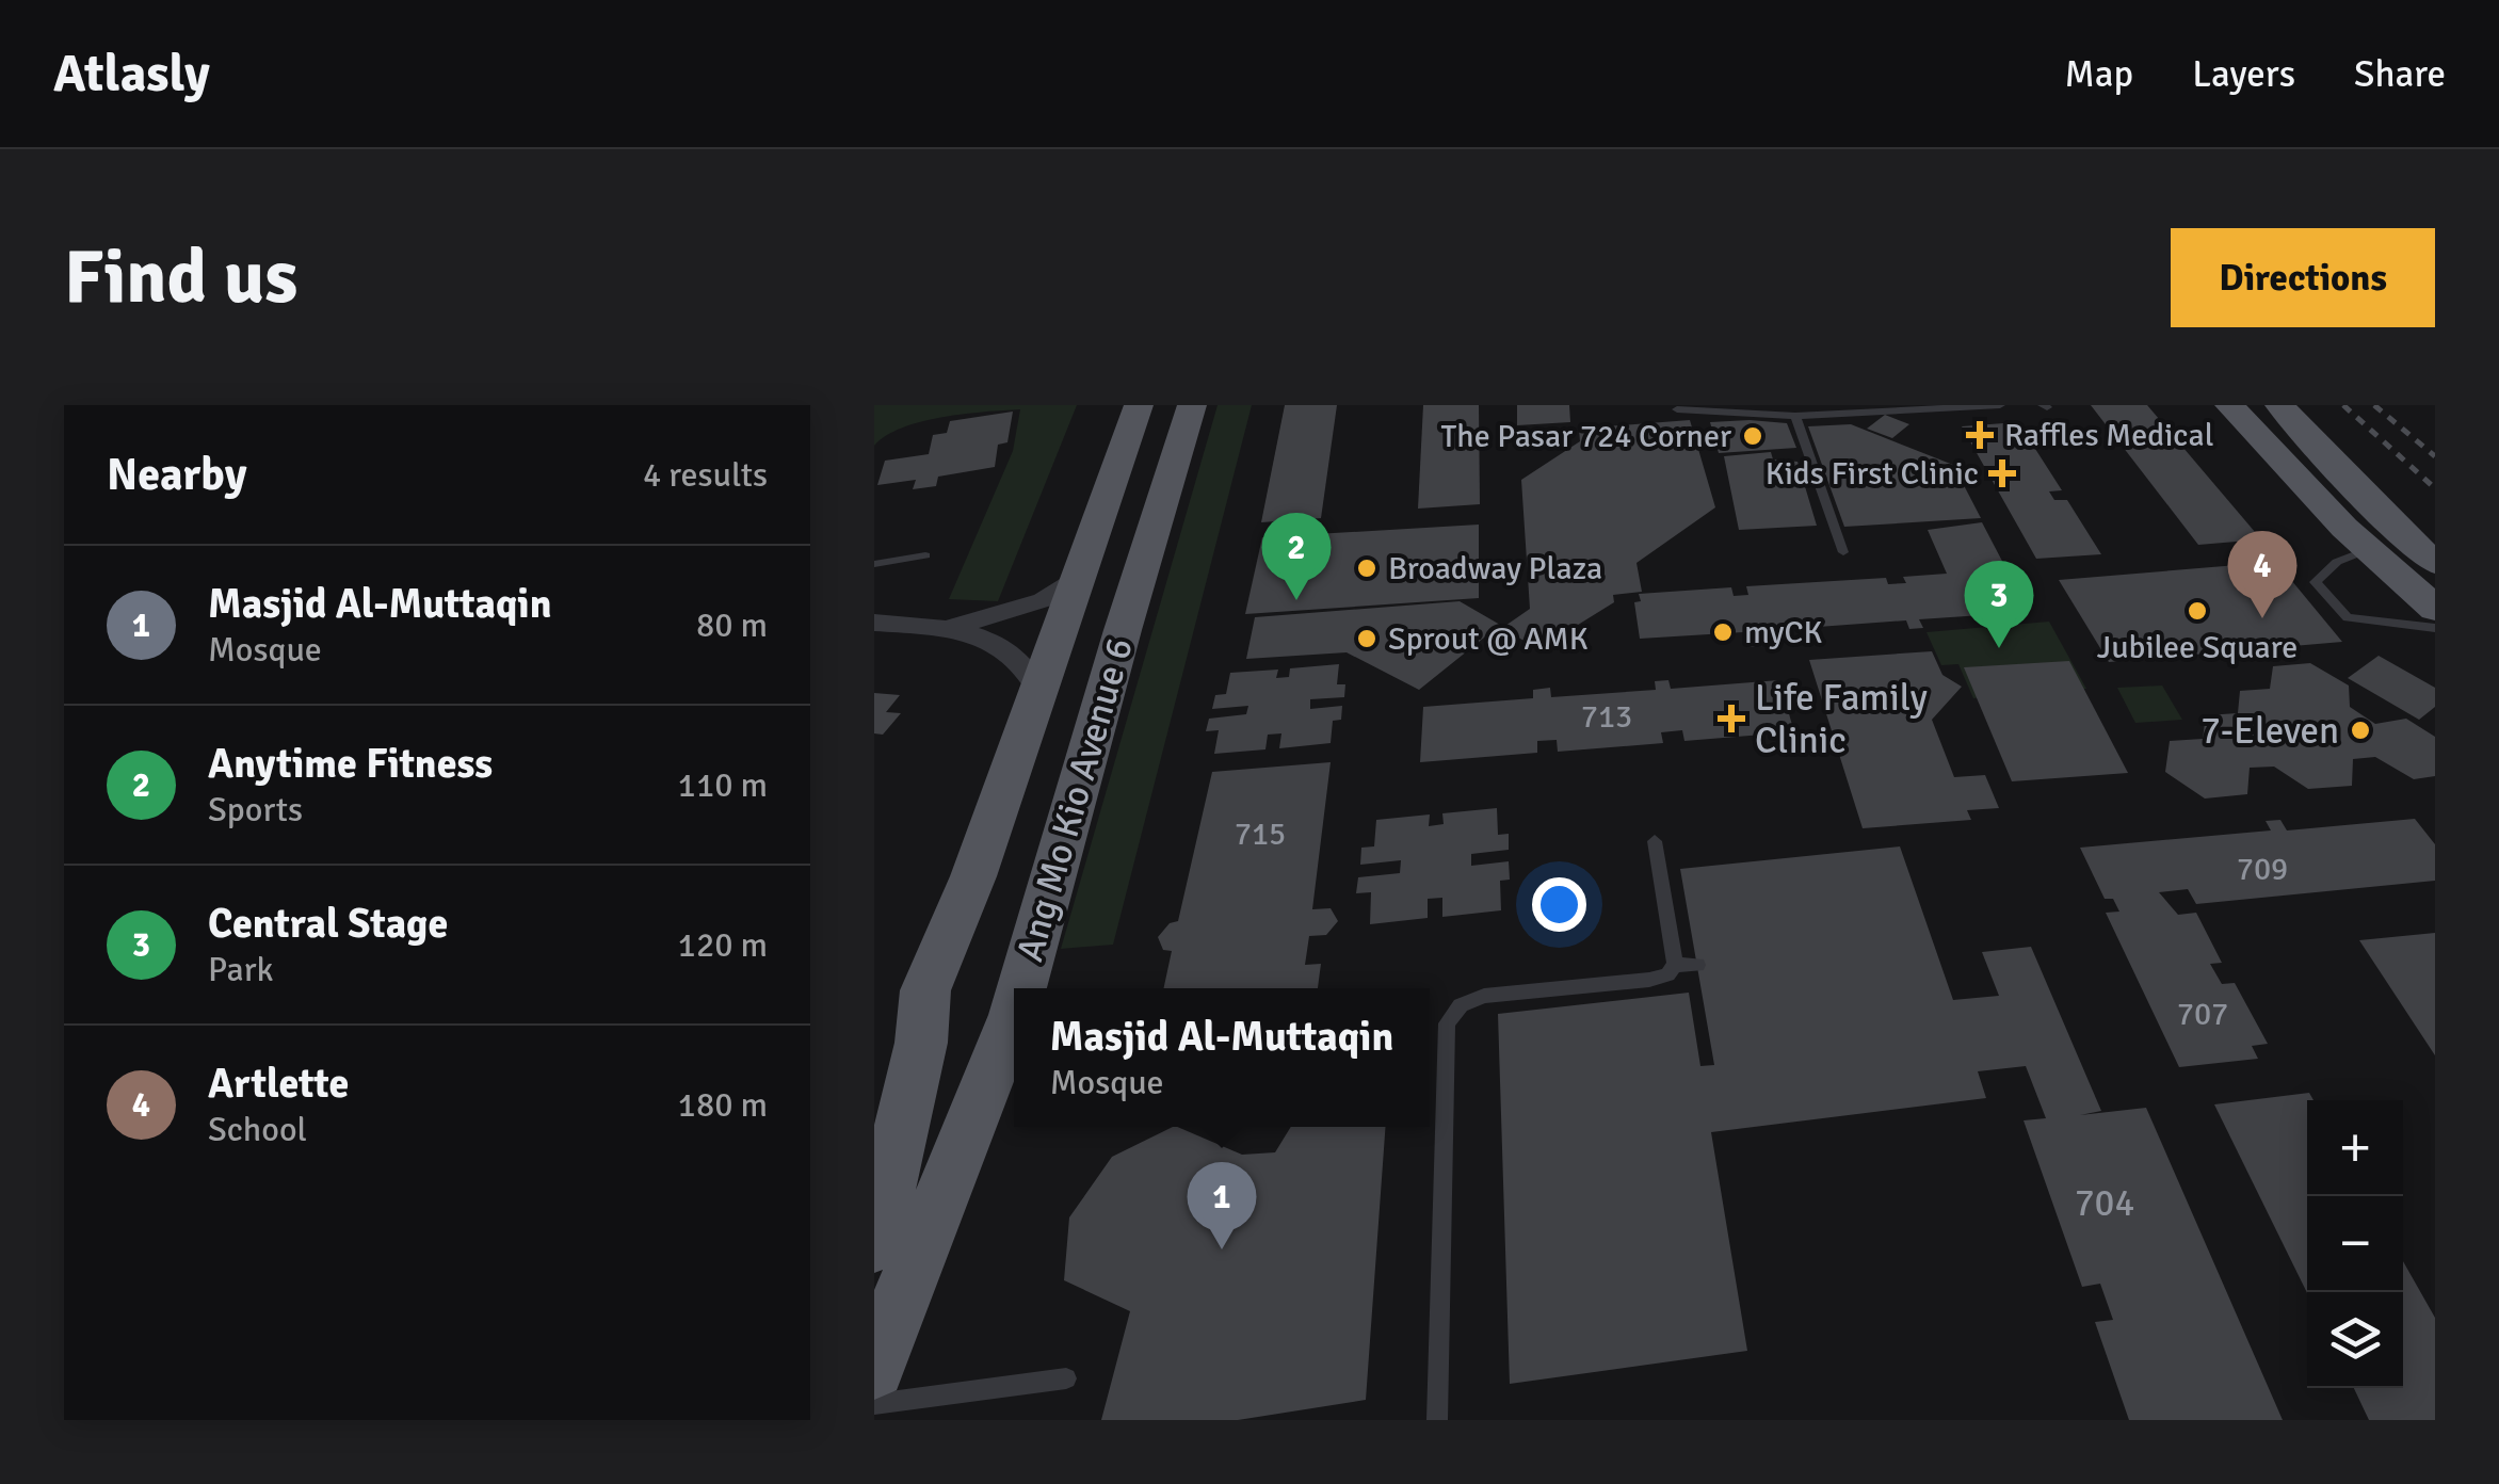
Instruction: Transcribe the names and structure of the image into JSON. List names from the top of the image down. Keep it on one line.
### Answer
{"streets":{"main road":["Ang Mo Kio Avenue 6"]},"places":{"health":["Raffles Medical","Kids First Clinic","Life Family Clinic"],"other":["The Pasar 724 Corner","Broadway Plaza","Jubilee Square","myCK","Sprout @ AMK","7-Eleven"]},"house_numbers":["713","715","709","707","704"],"page":{"header":"Atlasly","nav":["Map","Layers","Share"],"buttons":"Directions","title":"Find us","heading":["Nearby","4 results"],"pins":["2","4","3","1"],"list":[{"mark":"1","name":"Masjid Al-Muttaqin","note":"Mosque","value":"80 m"},{"mark":"2","name":"Anytime Fitness","note":"Sports","value":"110 m"},{"mark":"3","name":"Central Stage","note":"Park","value":"120 m"},{"mark":"4","name":"Artlette","note":"School","value":"180 m"}],"popup":["Masjid Al-Muttaqin","Mosque"],"map_buttons":["+","−"]}}
